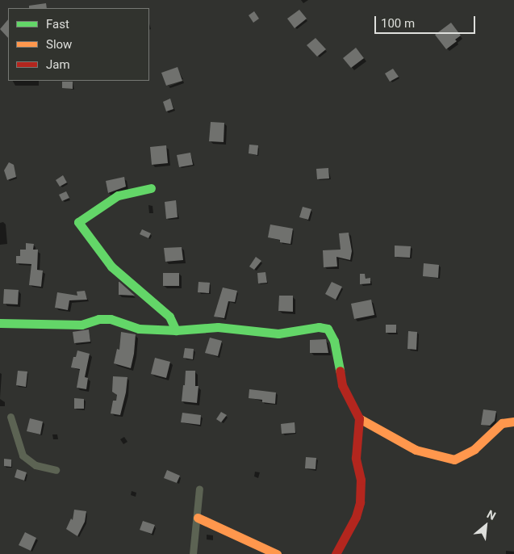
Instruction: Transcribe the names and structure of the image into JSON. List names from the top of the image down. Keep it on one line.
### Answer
{"legend":["Fast","Slow","Jam"],"scale_bar":"100 m","north":"top right"}
